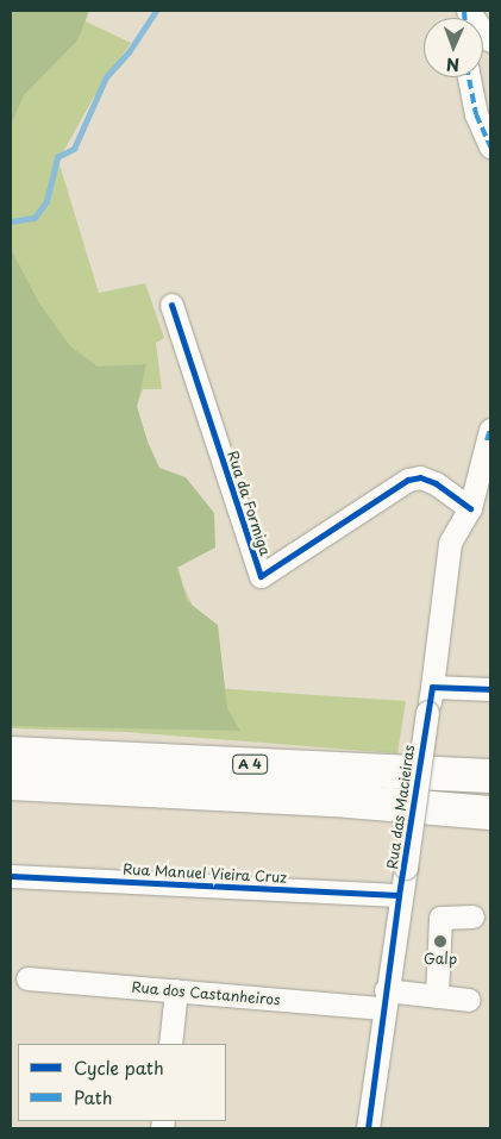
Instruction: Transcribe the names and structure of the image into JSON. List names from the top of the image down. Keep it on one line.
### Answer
{"streets":{"highway":["A 4"],"street":["Rua da Formiga","Rua das Macieiras","Rua Manuel Vieira Cruz","Rua dos Castanheiros"]},"crossings":[["Rua das Macieiras","Rua Manuel Vieira Cruz"],["Rua das Macieiras","Rua dos Castanheiros"]],"places":["Galp"],"legend":["Cycle path","Path"],"north":"bottom"}
